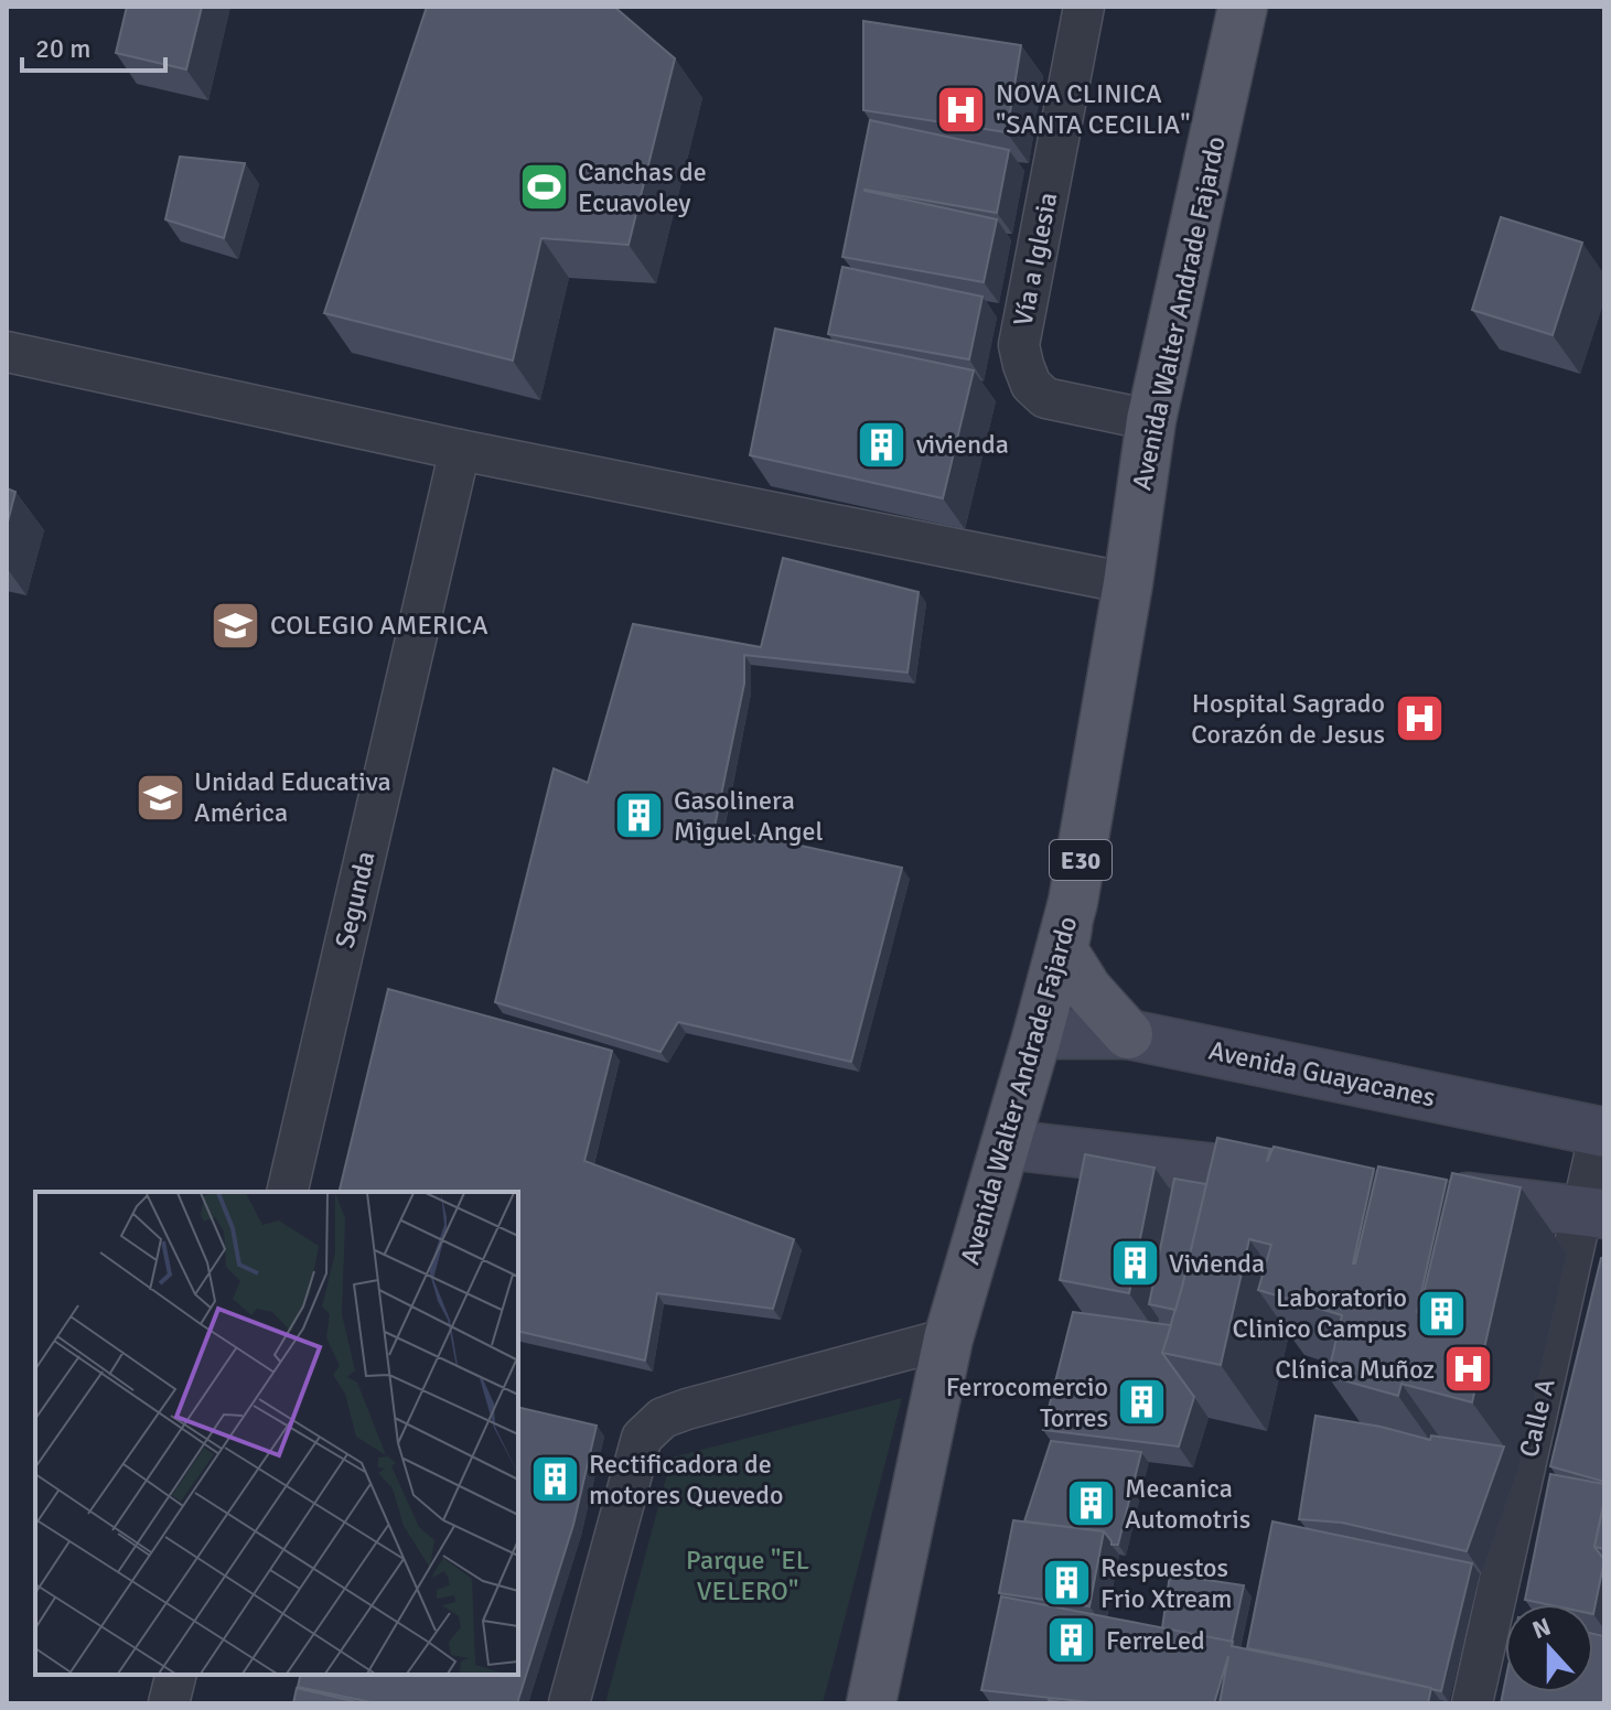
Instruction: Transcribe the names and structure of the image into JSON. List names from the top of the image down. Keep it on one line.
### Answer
{"streets":{"main road":["Avenida Walter Andrade Fajardo","E30"],"street":["Vía a Iglesia","Segunda","Avenida Guayacanes","Calle A"]},"crossings":[["Vía a Iglesia","Avenida Walter Andrade Fajardo"],["Avenida Walter Andrade Fajardo","Avenida Guayacanes"],["Avenida Guayacanes","Calle A"]],"parks":["Parque \"EL VELERO\""],"places":{"hospital":["NOVA CLINICA \"SANTA CECILIA\"","Hospital Sagrado Corazón de Jesus","Clínica Muñoz"],"sports":["Canchas de Ecuavoley"],"building":["vivienda","Gasolinera Miguel Angel","Vivienda","Laboratorio Clinico Campus","Ferrocomercio Torres","Rectificadora de motores Quevedo","Mecanica Automotris","Respuestos Frio Xtream","FerreLed"],"school or university":["COLEGIO AMERICA","Unidad Educativa América"]},"scale_bar":"20 m","north":"top"}
